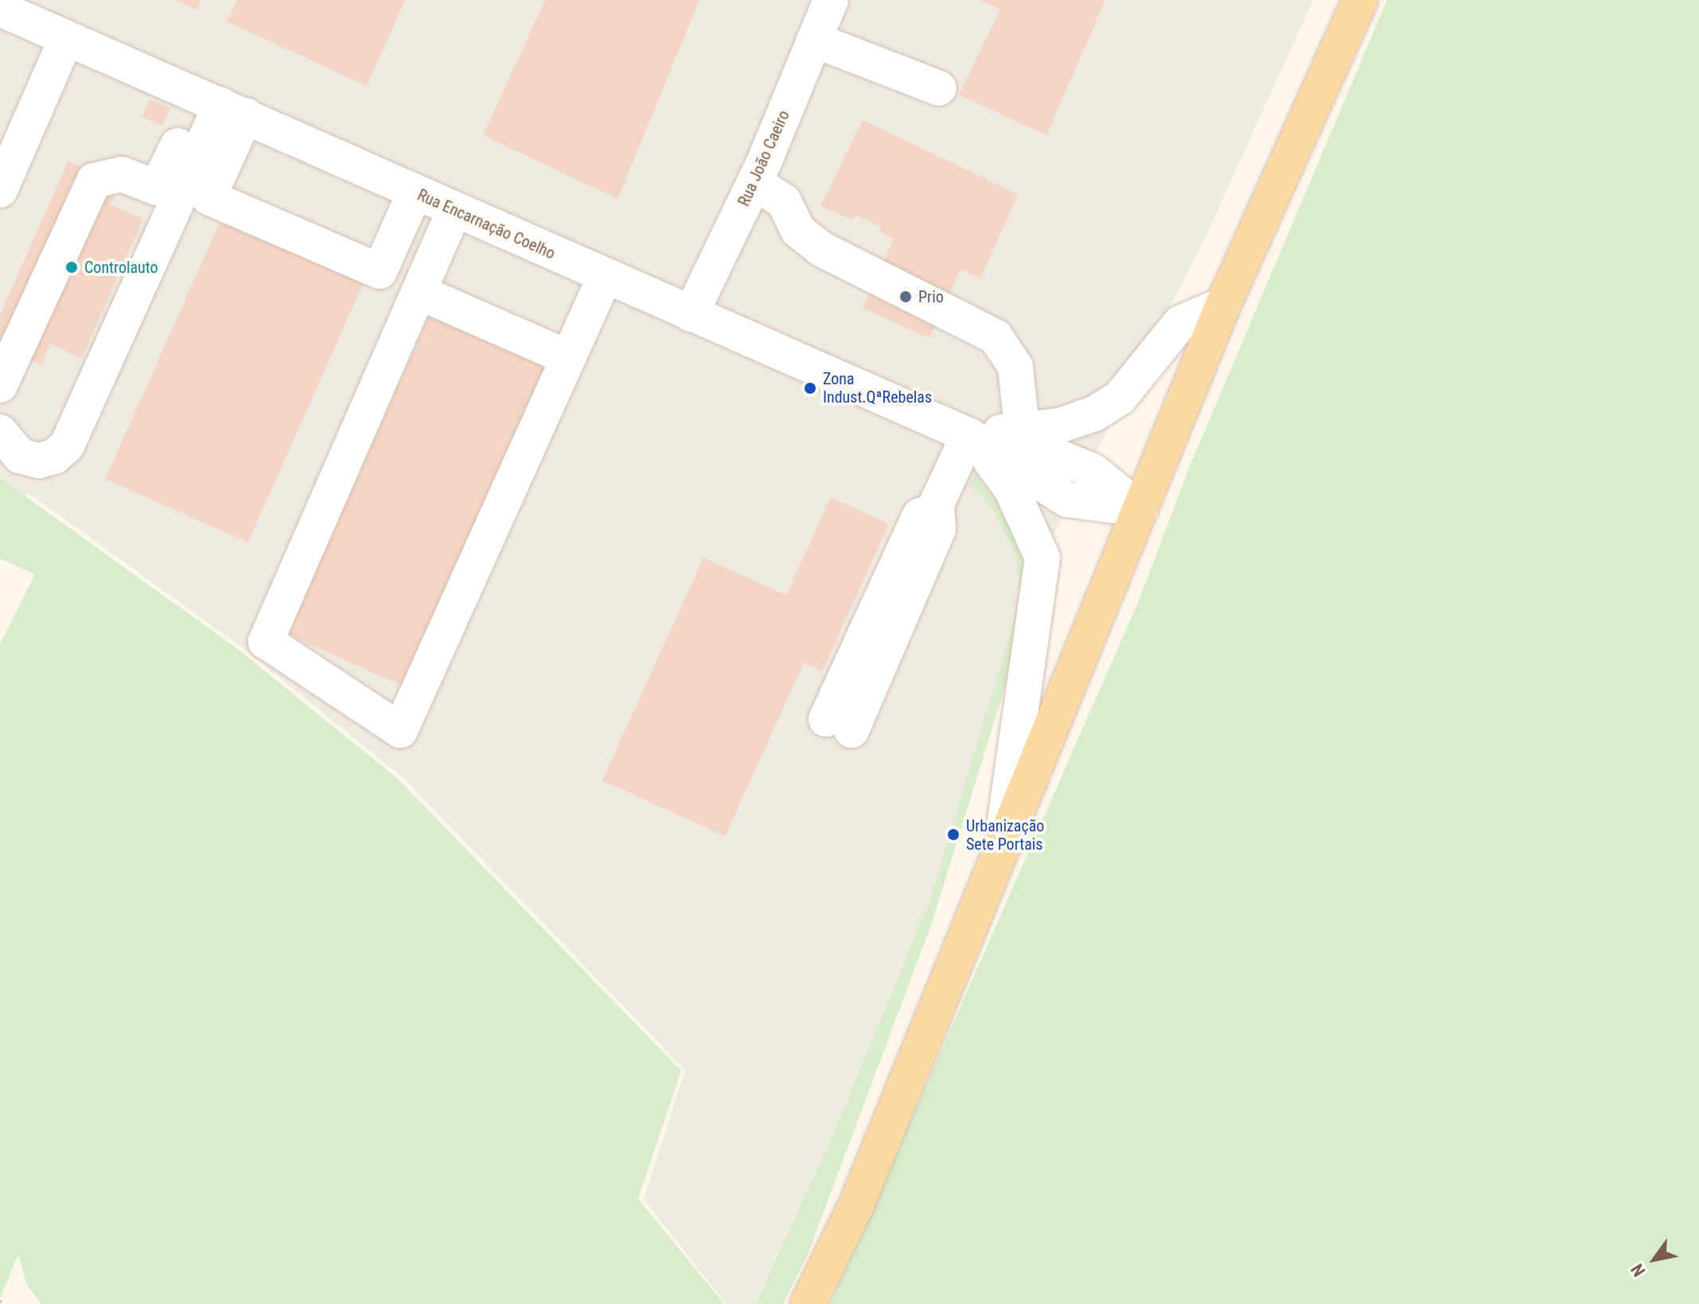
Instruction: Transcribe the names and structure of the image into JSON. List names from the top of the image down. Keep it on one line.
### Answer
{"streets":{"street":["Rua João Caeiro","Rua Encarnação Coelho"]},"crossings":[["Rua João Caeiro","Rua Encarnação Coelho"]],"places":["Controlauto","Prio","Zona Indust.QªRebelas","Urbanização Sete Portais"],"north":"bottom left"}
